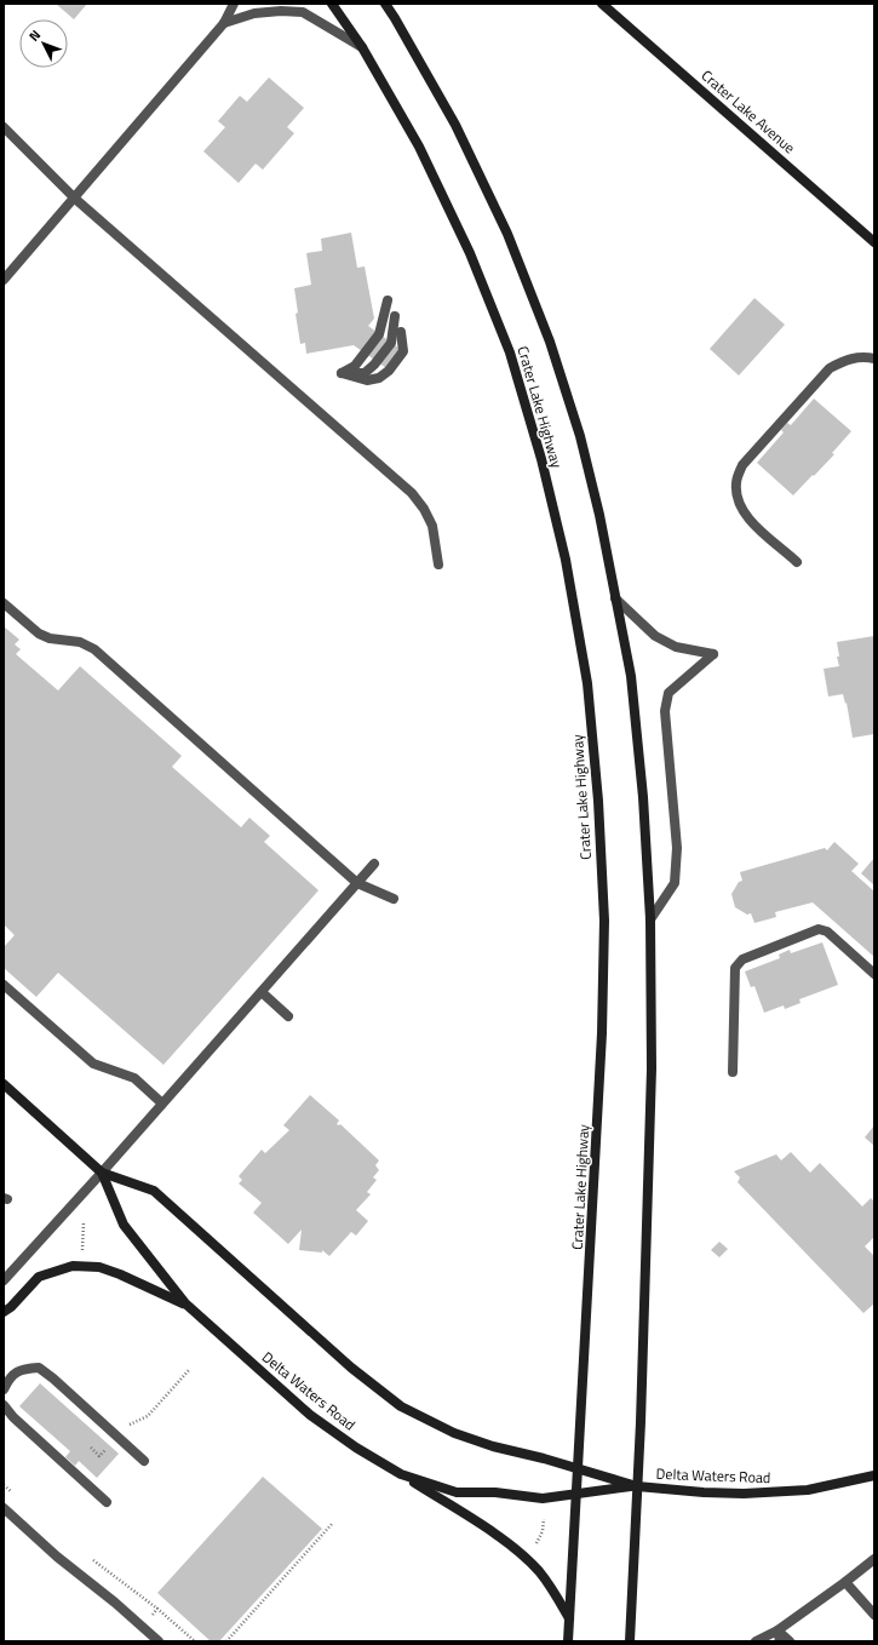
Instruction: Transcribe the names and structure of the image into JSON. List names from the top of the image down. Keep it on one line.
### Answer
{"streets":{"main road":["Crater Lake Avenue","Crater Lake Highway","Delta Waters Road"]},"crossings":[["Crater Lake Highway","Delta Waters Road"]],"north":"top left"}
